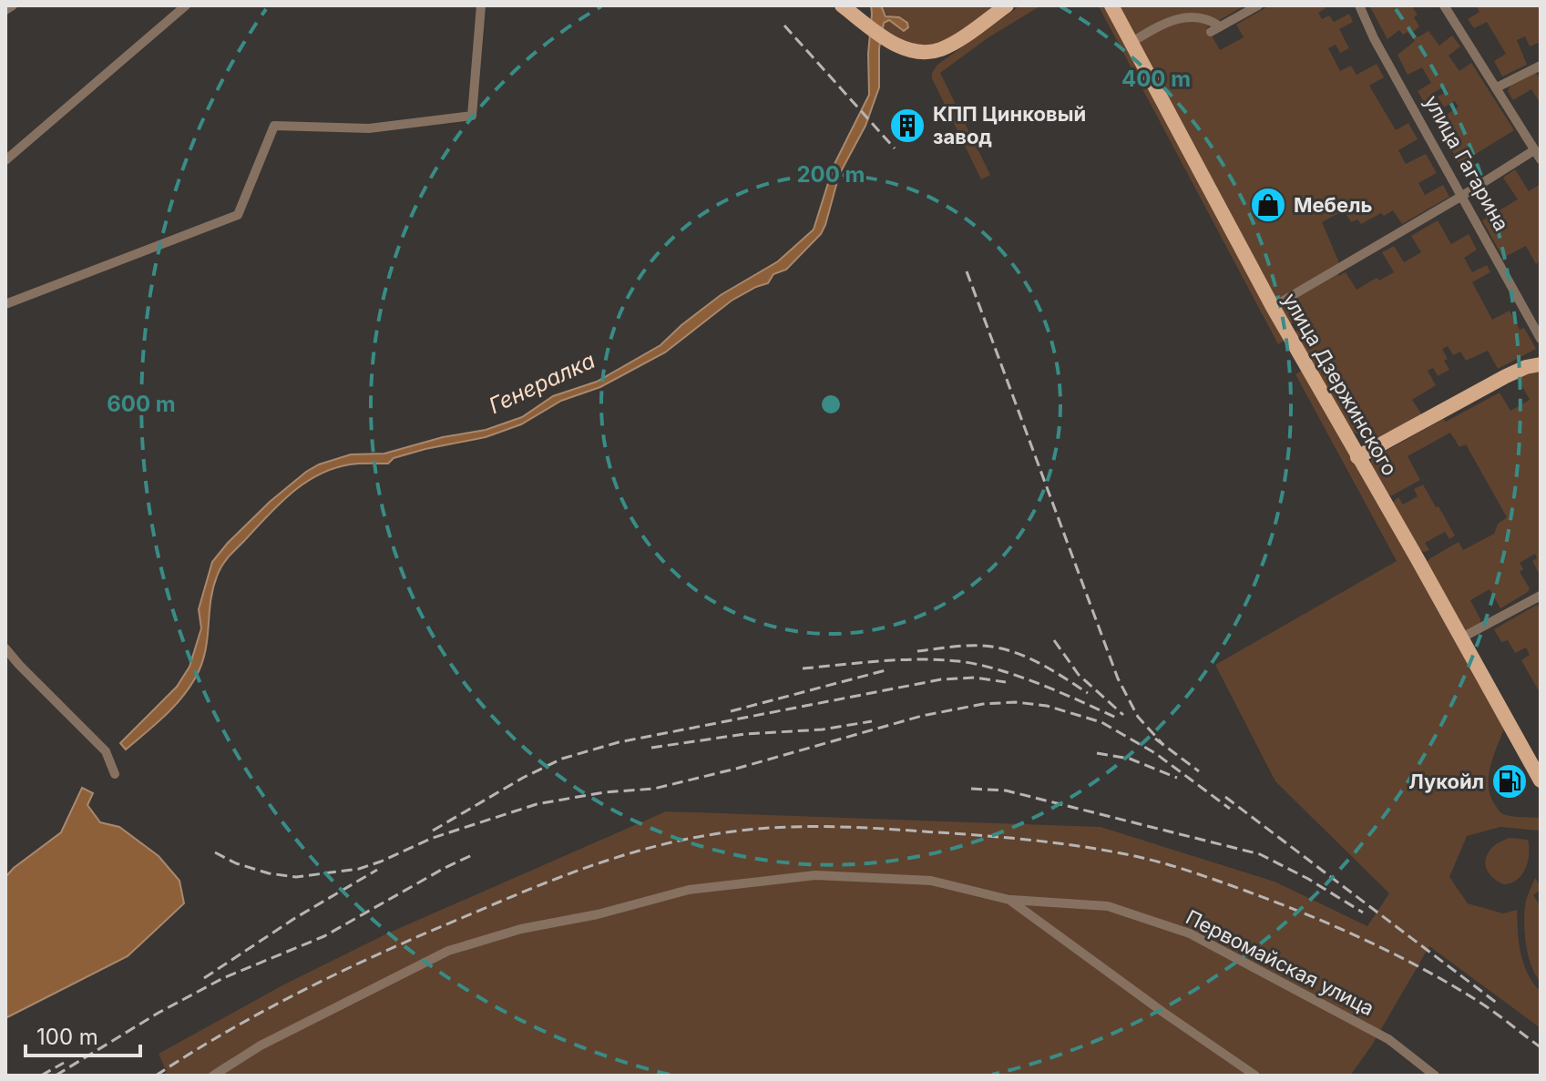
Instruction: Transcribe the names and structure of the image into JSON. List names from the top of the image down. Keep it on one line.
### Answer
{"streets":{"main road":["улица Дзержинского"],"street":["улица Гагарина","Первомайская улица"]},"water":["Генералка"],"places":{"building":["КПП Цинковый завод"],"shop":["Мебель"],"fuel station":["Лукойл"]},"scale_bar":"100 m","rings":["400 m","200 m","600 m"]}
